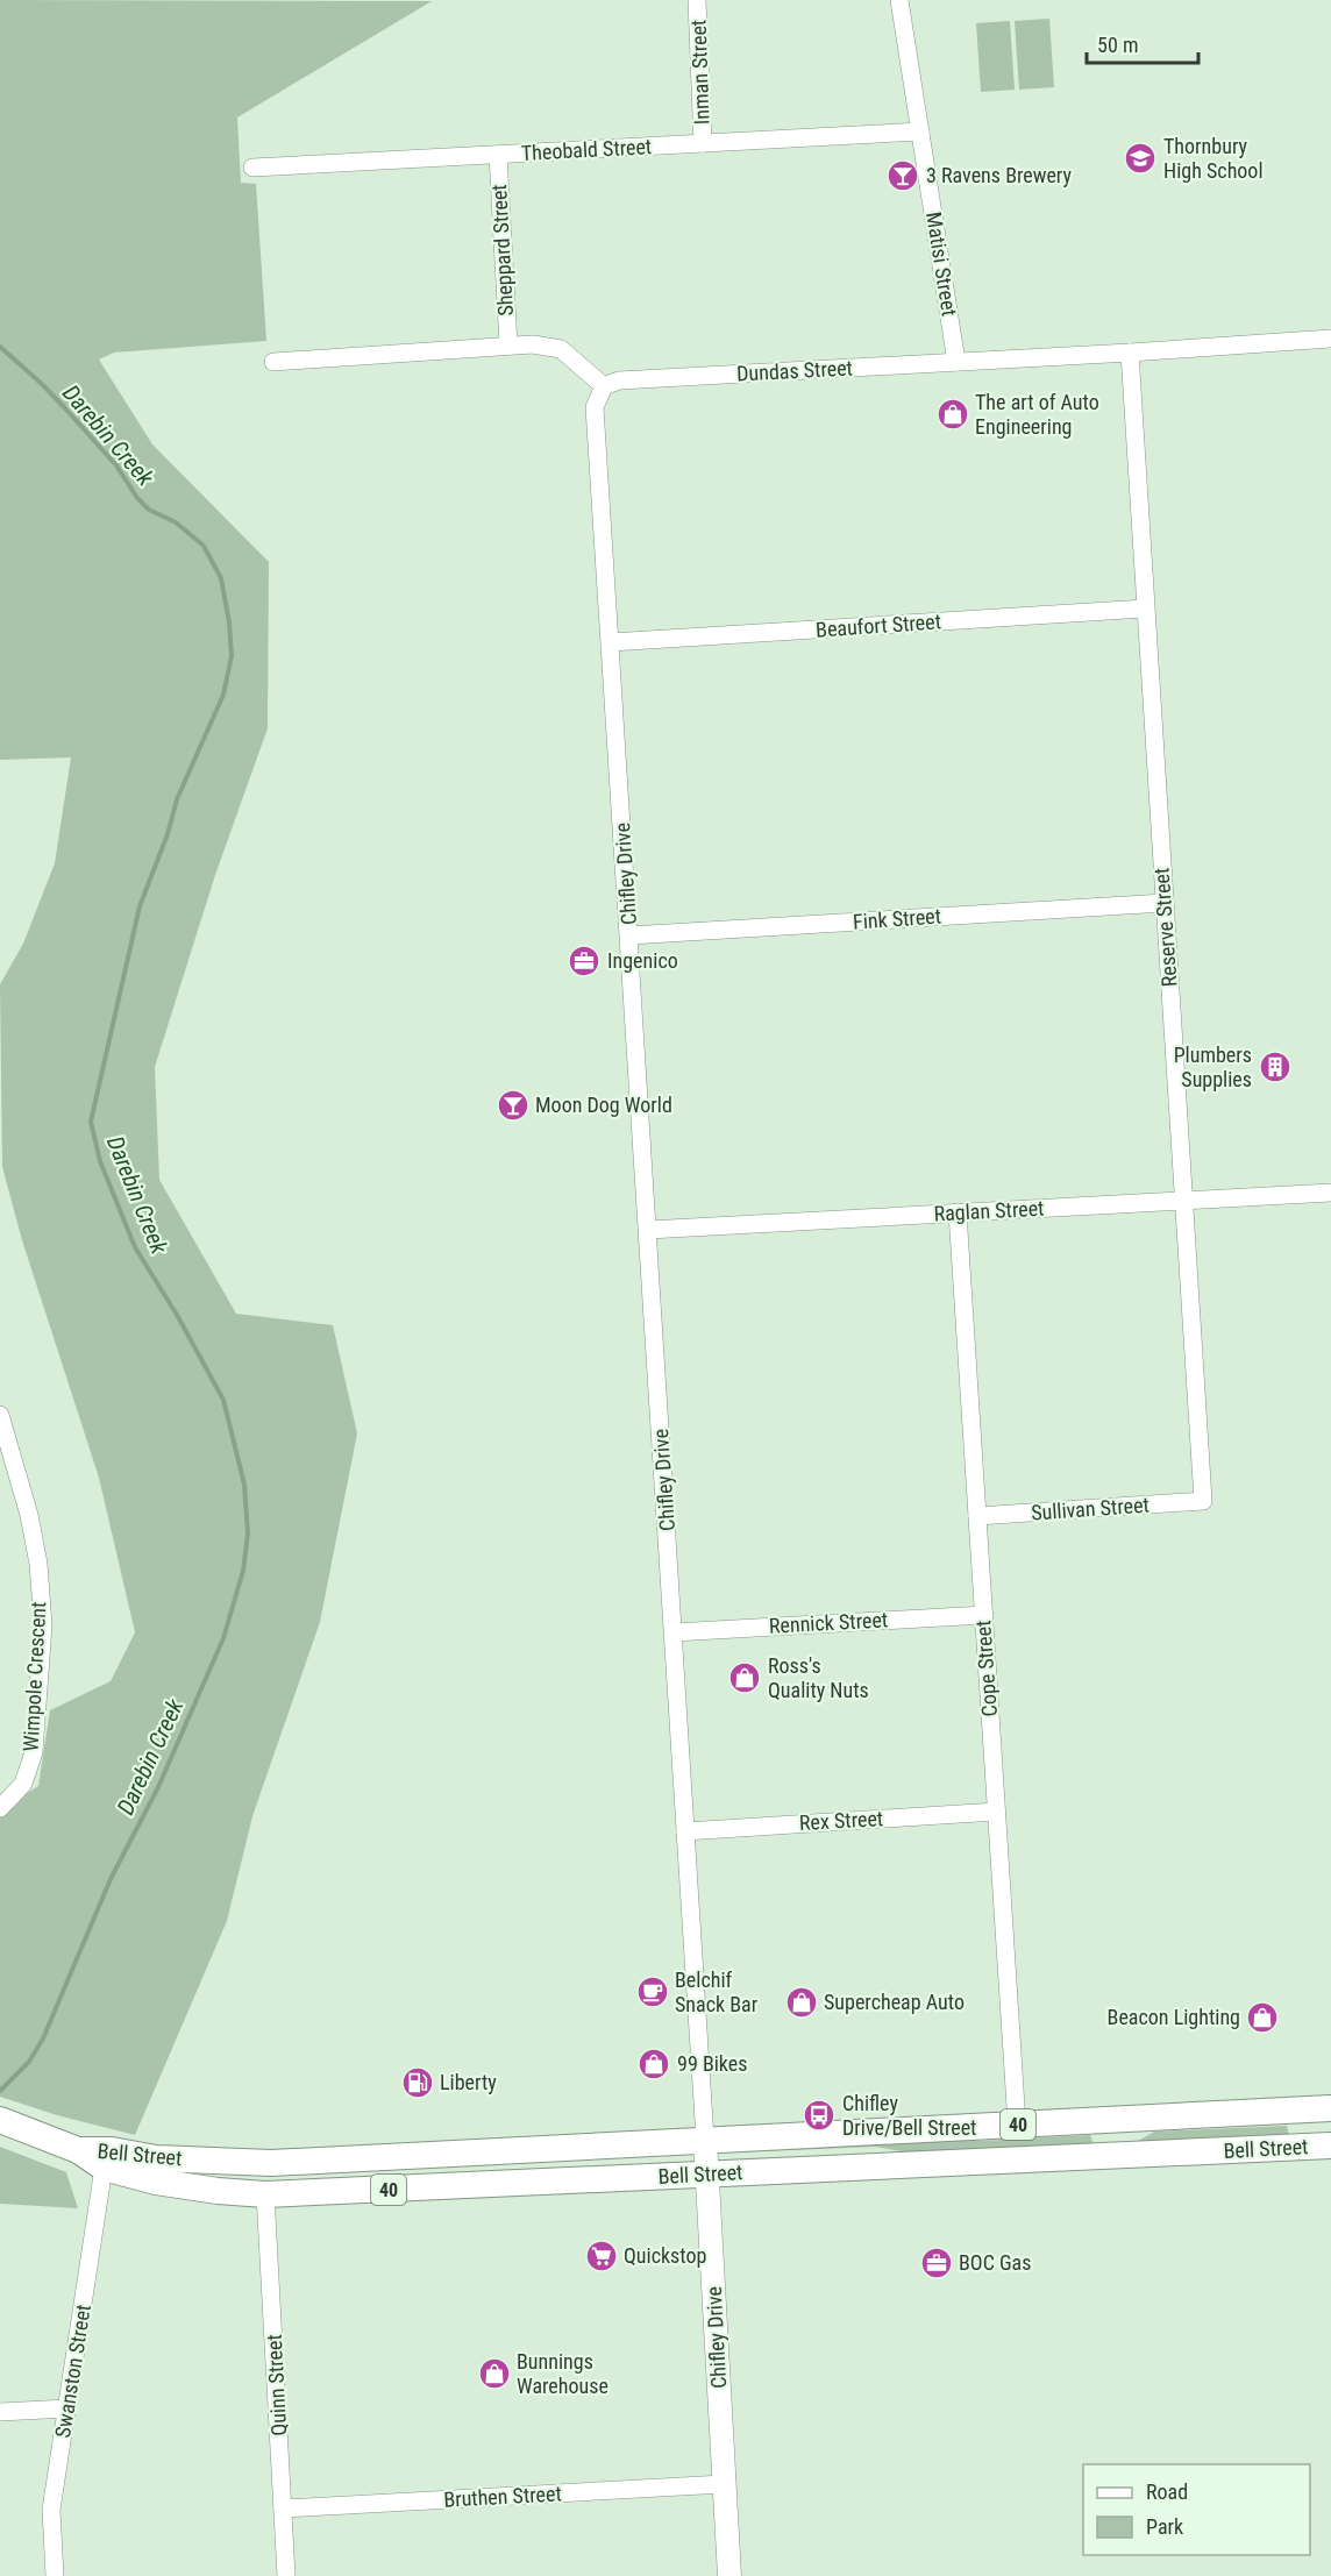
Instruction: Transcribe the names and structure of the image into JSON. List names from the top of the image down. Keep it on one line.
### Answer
{"streets":{"highway":["40","Bell Street"],"main road":["Chifley Drive"],"street":["Inman Street","Theobald Street","Sheppard Street","Matisi Street","Dundas Street","Beaufort Street","Fink Street","Reserve Street","Raglan Street","Sullivan Street","Rennick Street","Cope Street","Wimpole Crescent","Rex Street","Swanston Street","Quinn Street","Bruthen Street"]},"crossings":[["Inman Street","Theobald Street"],["Theobald Street","Sheppard Street"],["Theobald Street","Matisi Street"],["Matisi Street","Dundas Street"],["Dundas Street","Chifley Drive"],["Dundas Street","Reserve Street"],["Beaufort Street","Chifley Drive"],["Beaufort Street","Reserve Street"],["Chifley Drive","Fink Street"],["Chifley Drive","Raglan Street"],["Chifley Drive","Rennick Street"],["Chifley Drive","Rex Street"],["Chifley Drive","Bell Street"],["Chifley Drive","Bruthen Street"],["Fink Street","Reserve Street"],["Reserve Street","Raglan Street"],["Reserve Street","Sullivan Street"],["Raglan Street","Cope Street"],["Sullivan Street","Cope Street"],["Rennick Street","Cope Street"],["Cope Street","Rex Street"],["Cope Street","Bell Street"],["Bell Street","Swanston Street"],["Bell Street","Quinn Street"],["Quinn Street","Bruthen Street"]],"water":["Darebin Creek"],"places":{"school or university":["Thornbury High School"],"bar":["3 Ravens Brewery","Moon Dog World"],"shop":["The art of Auto Engineering","Ross's Quality Nuts","Supercheap Auto","Beacon Lighting","99 Bikes","Bunnings Warehouse"],"office":["Ingenico","BOC Gas"],"building":["Plumbers Supplies"],"cafe":["Belchif Snack Bar"],"fuel station":["Liberty"],"bus stop":["Chifley Drive/Bell Street"],"supermarket":["Quickstop"]},"legend":["Road","Park"],"scale_bar":"50 m"}
